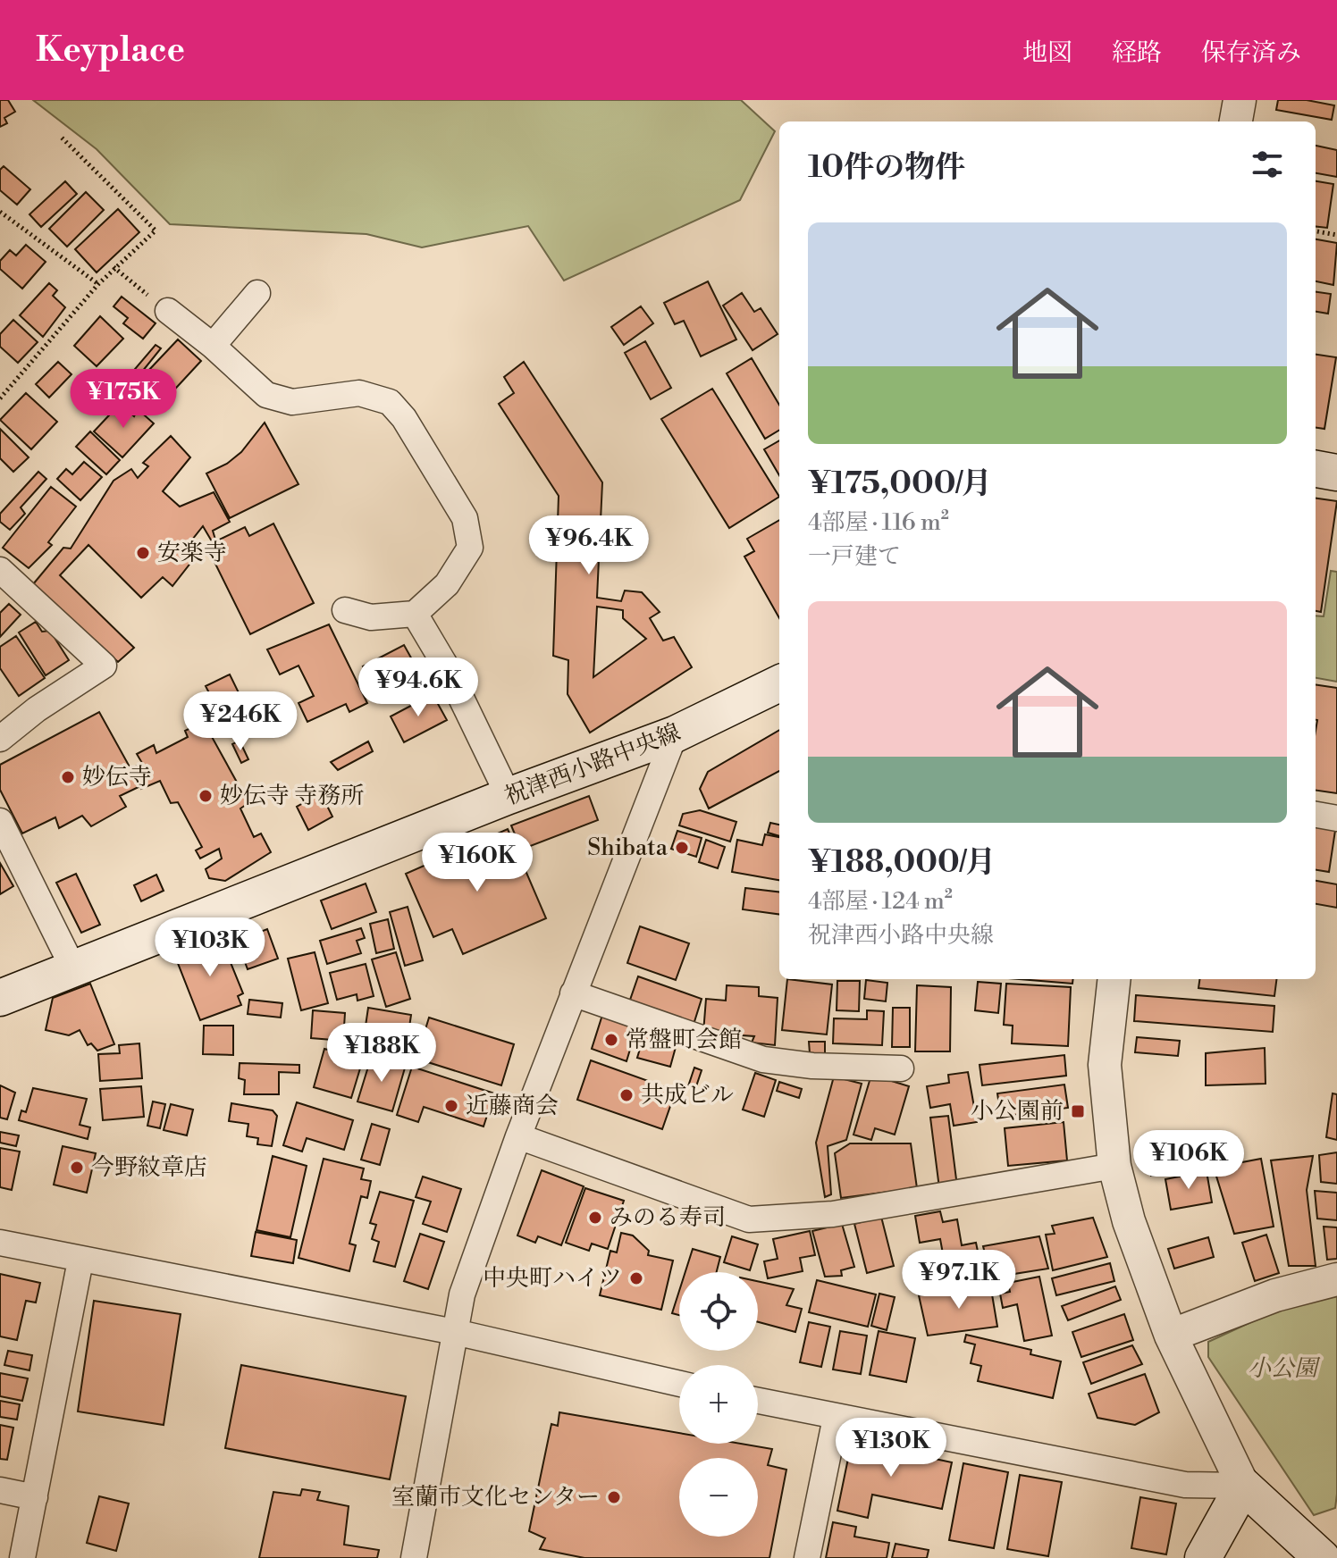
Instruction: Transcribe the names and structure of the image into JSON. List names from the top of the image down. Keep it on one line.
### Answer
{"streets":{"main road":["祝津西小路中央線"]},"parks":["小公園"],"places":{"other":["安楽寺","妙伝寺","妙伝寺 寺務所","Shibata","常盤町会館","共成ビル","近藤商会","今野紋章店","みのる寿司","中央町ハイツ","室蘭市文化センター"],"transit":["小公園前"]},"page":{"header":"Keyplace","nav":["地図","経路","保存済み"],"heading":"10件の物件","list":[{"name":"¥175,000/月","note":"4部屋 · 116 m² · 一戸建て"},{"name":"¥188,000/月","note":"4部屋 · 124 m² · 祝津西小路中央線"}],"price":["¥175K","¥96.4K","¥94.6K","¥246K","¥160K","¥103K","¥188K","¥106K","¥97.1K","¥130K"],"map_buttons":["+","−"]}}
